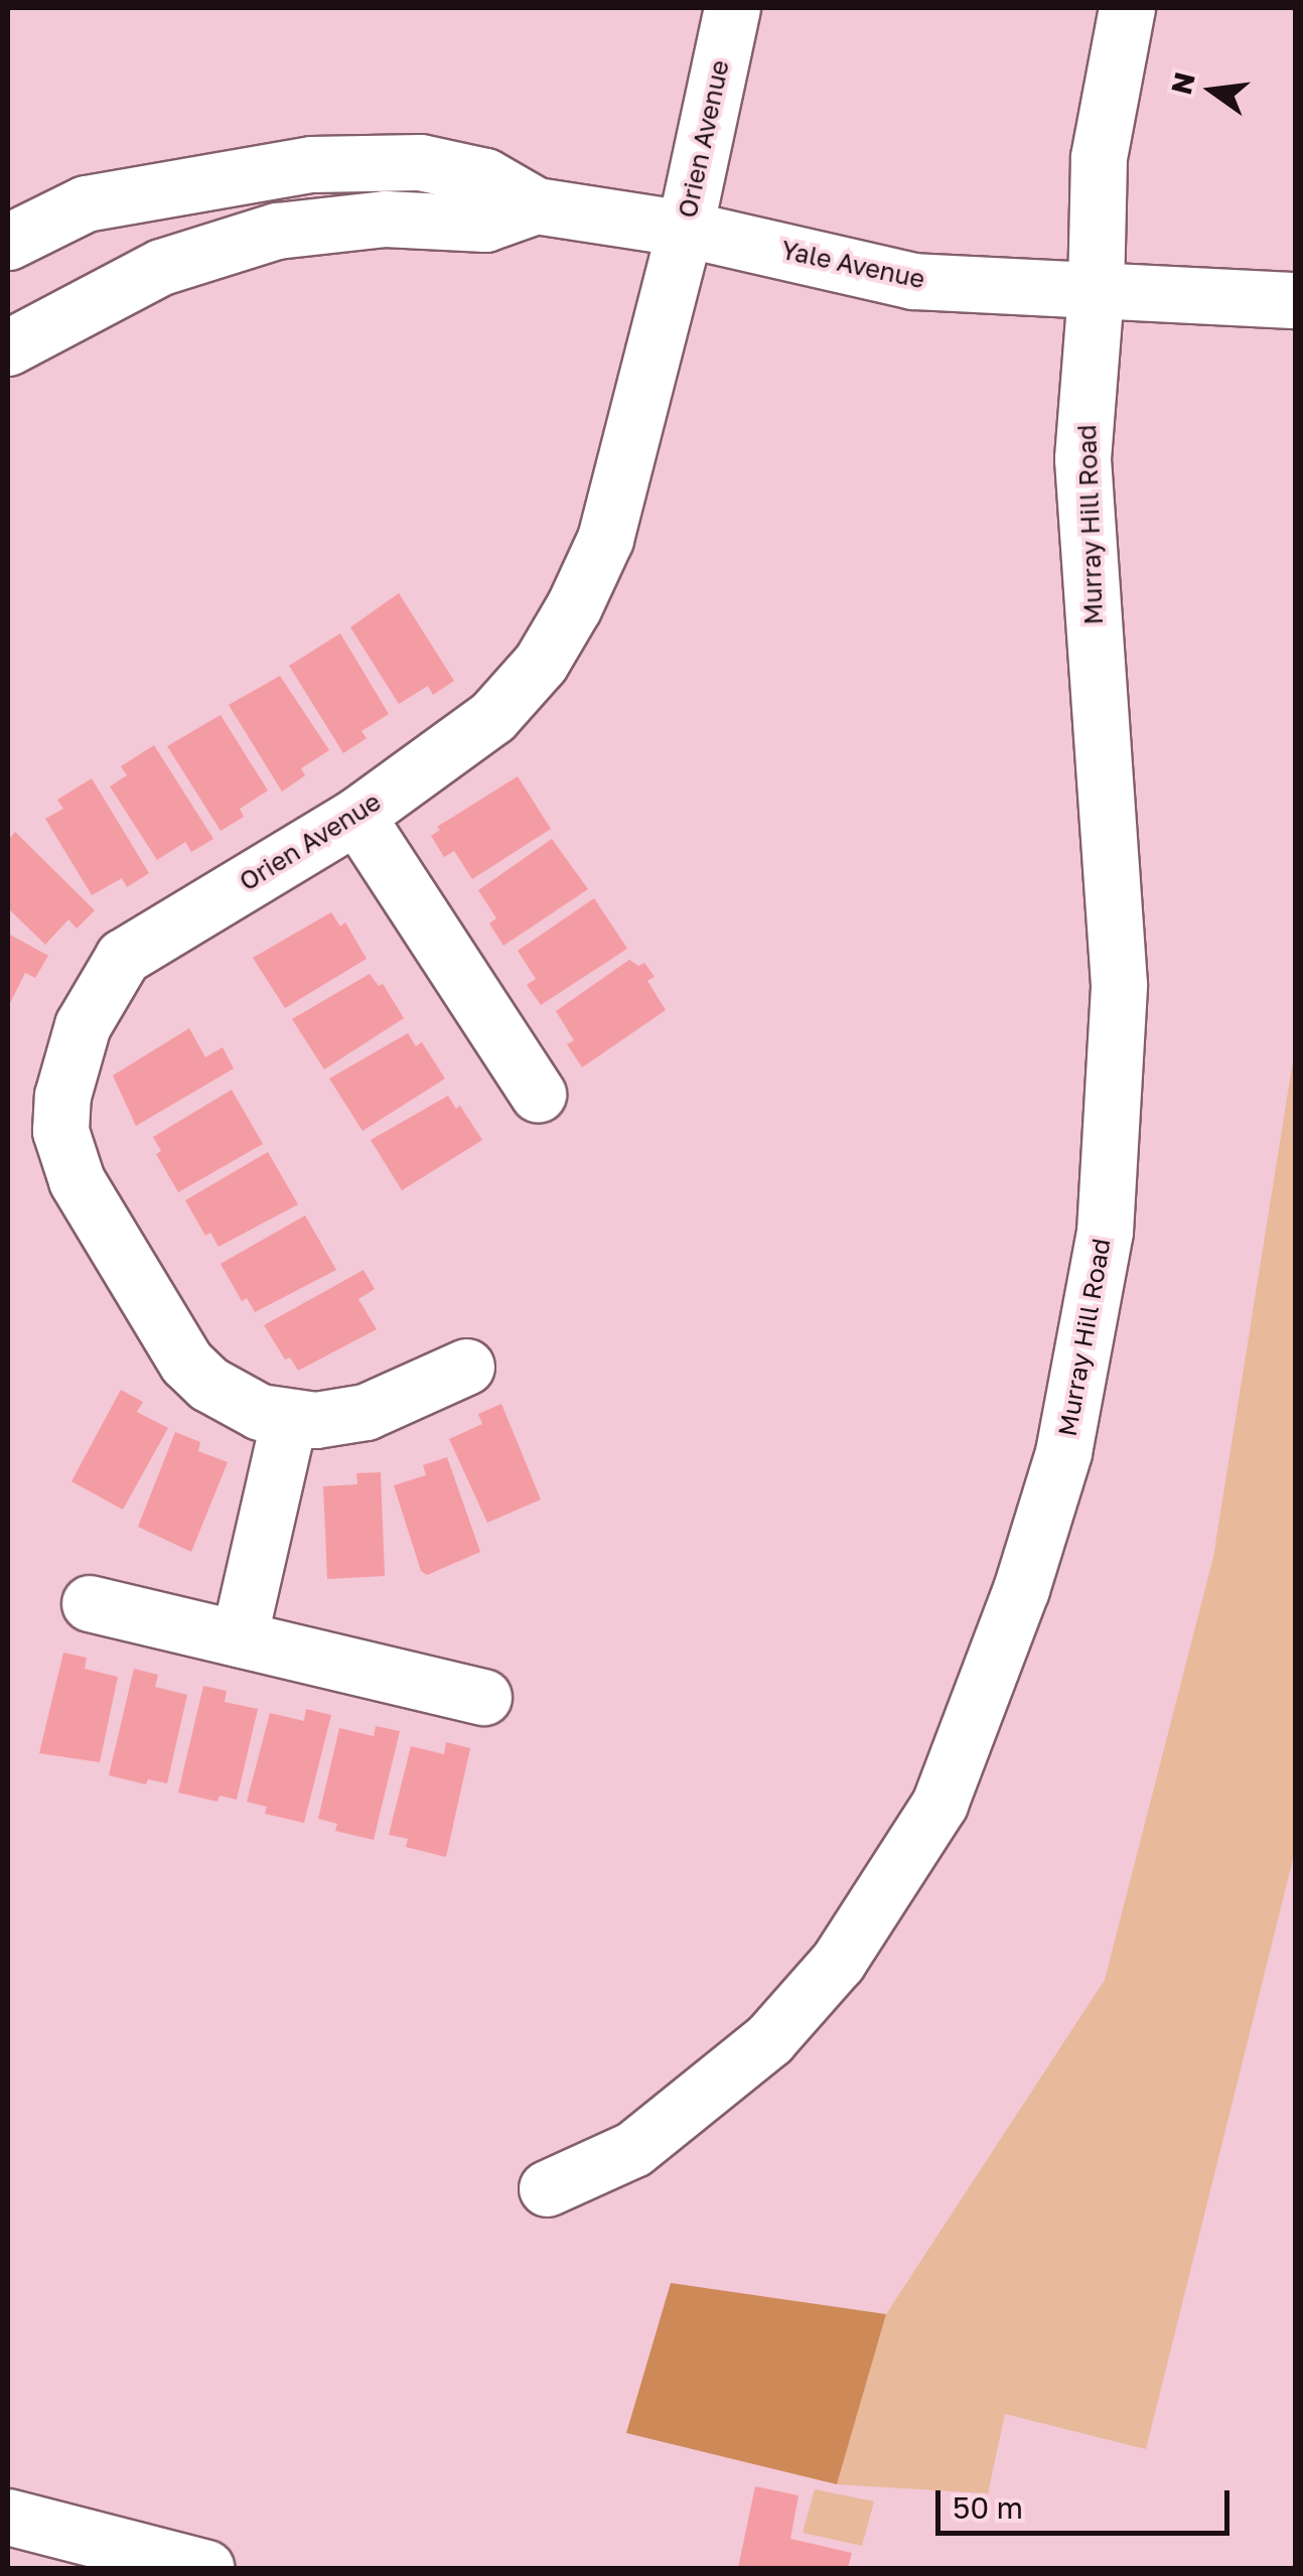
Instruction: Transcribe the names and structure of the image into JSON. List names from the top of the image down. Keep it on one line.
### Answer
{"streets":{"street":["Orien Avenue","Yale Avenue","Murray Hill Road"]},"crossings":[["Orien Avenue","Yale Avenue"],["Yale Avenue","Murray Hill Road"]],"scale_bar":"50 m","north":"left"}
